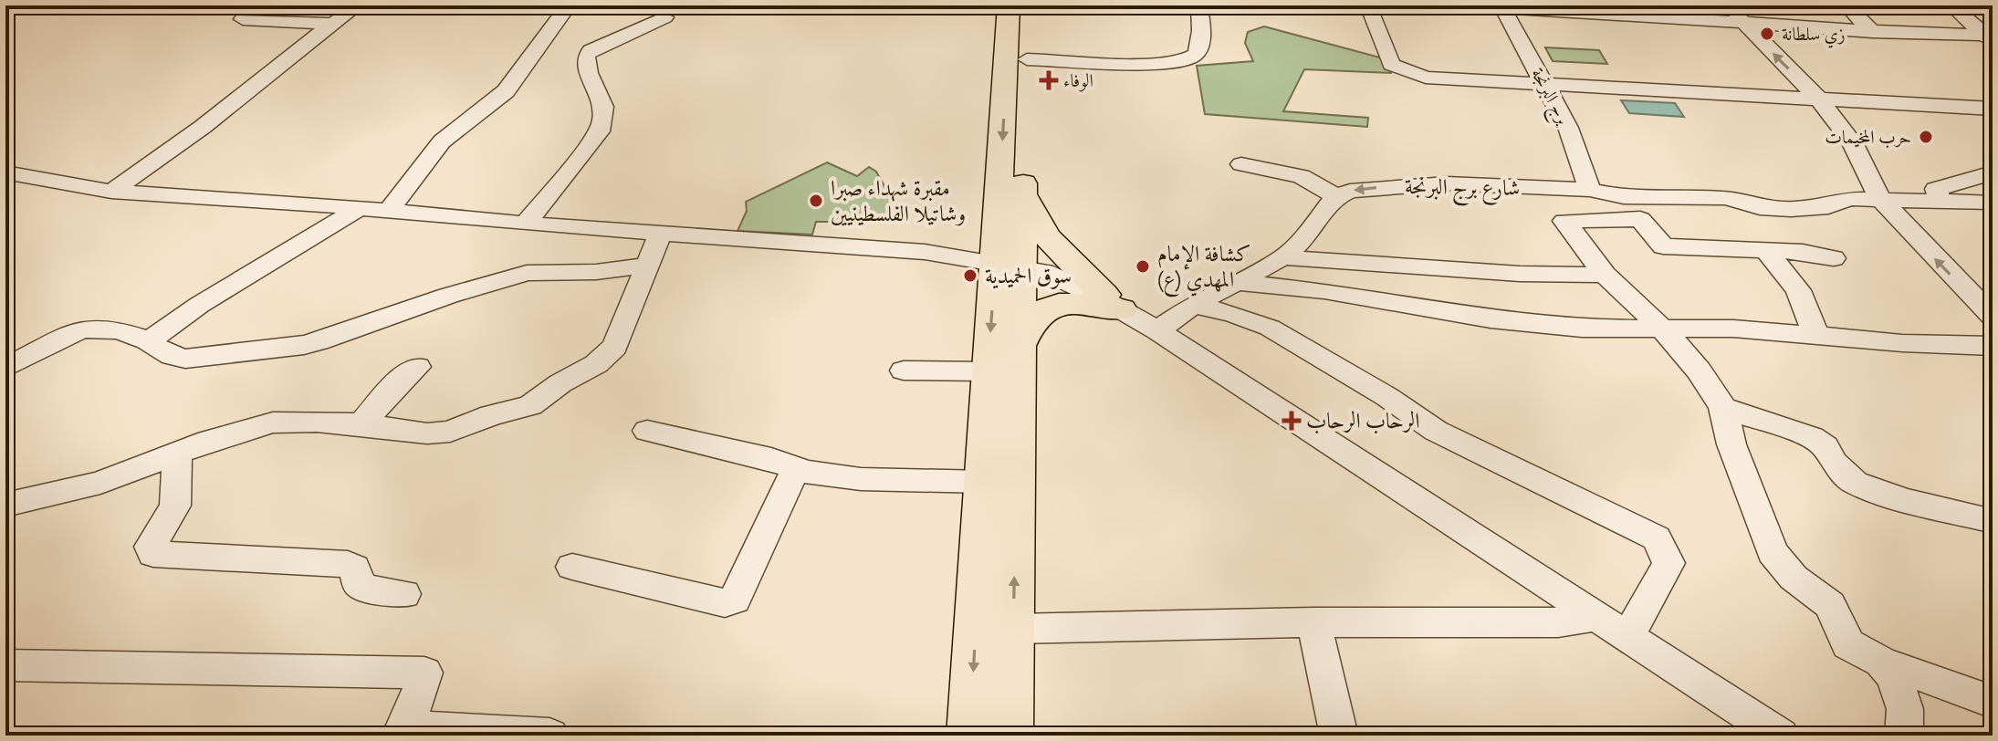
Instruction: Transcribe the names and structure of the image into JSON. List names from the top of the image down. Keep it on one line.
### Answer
{"streets":{"street":["برج البرنجة","شارع برج البرنجة"]},"crossings":[["برج البرنجة","شارع برج البرنجة"]],"places":{"other":["زي سلطانة","حرب المخيمات","مقبرة شهداء صبرا وشاتيلا الفلسطينيين","كشافة الإمام المهدي (ع)","سوق الحمیدیة"],"health":["الوفاء","الرحاب الرحاب"]}}
